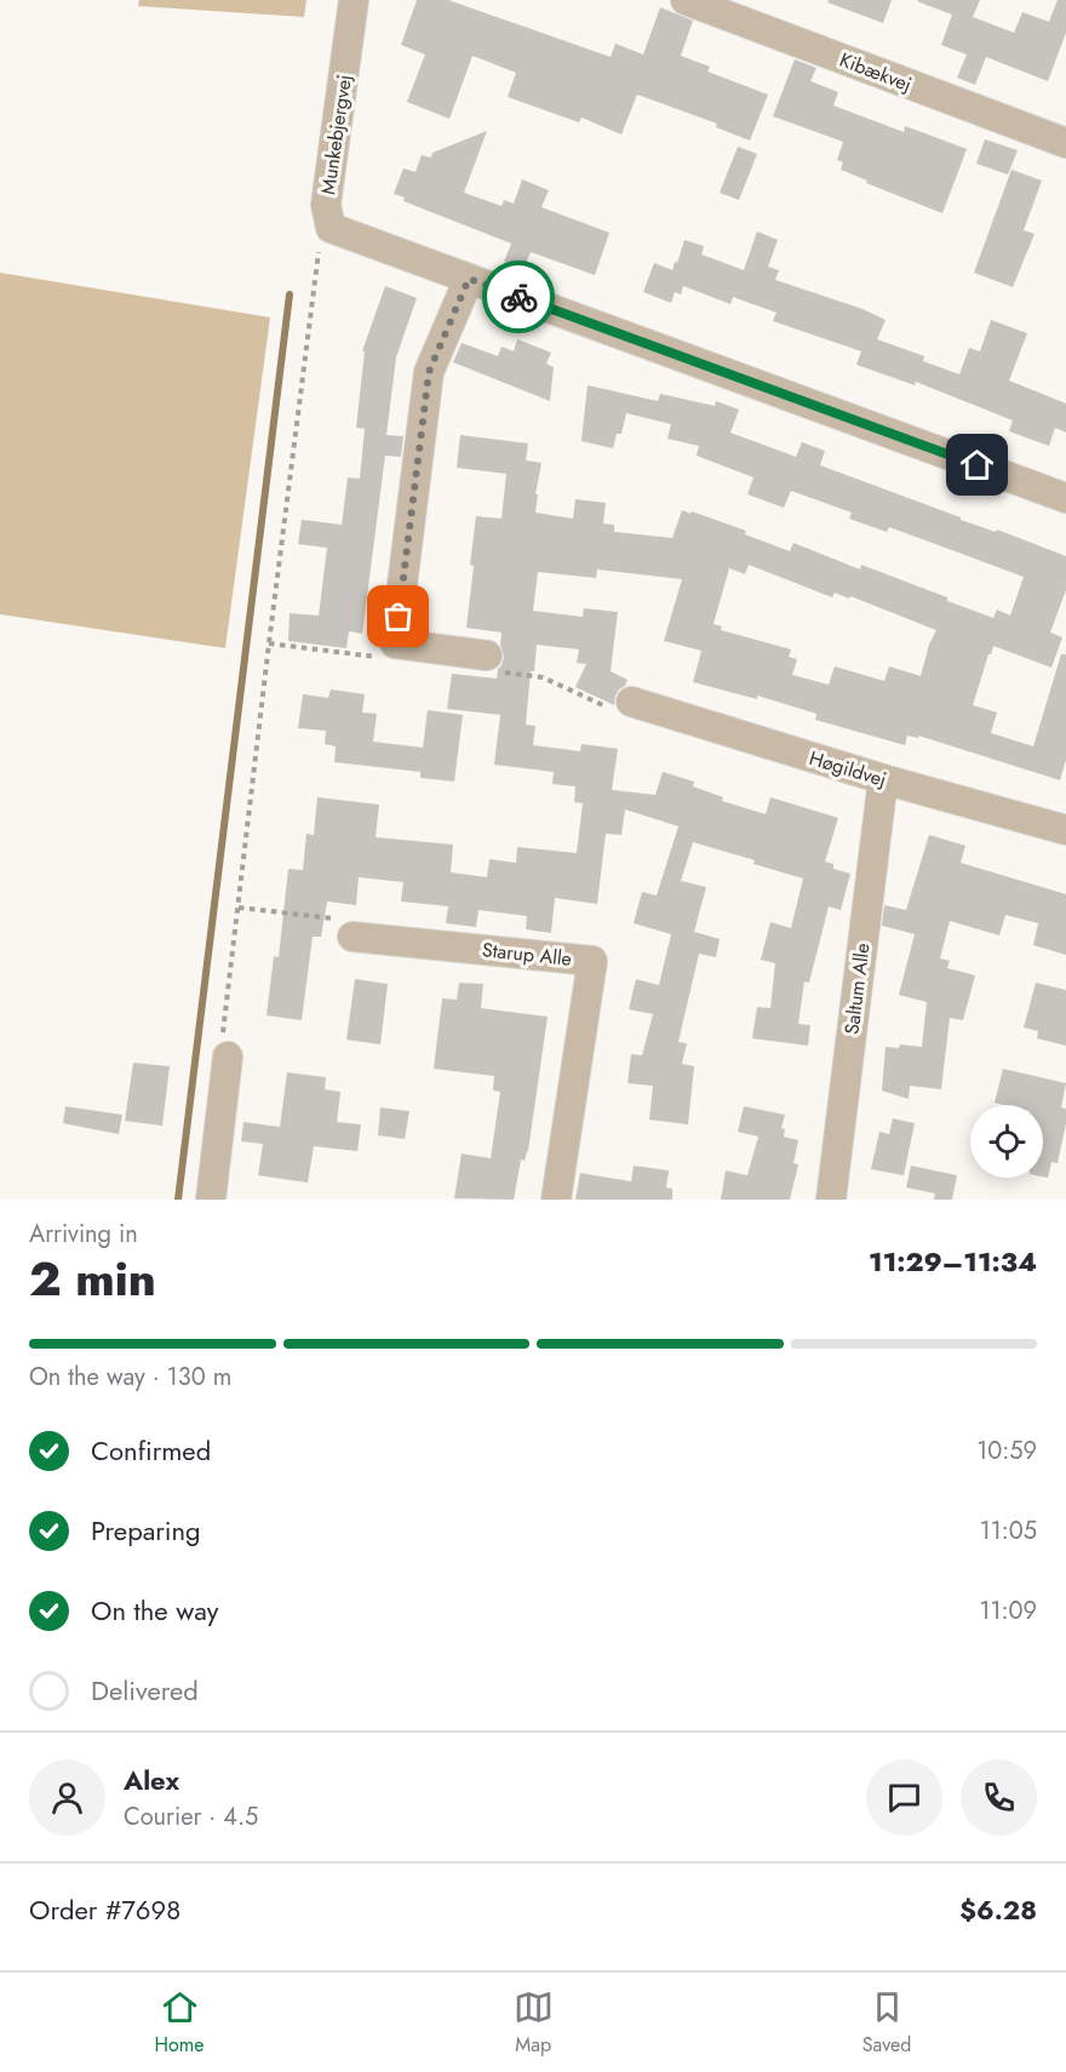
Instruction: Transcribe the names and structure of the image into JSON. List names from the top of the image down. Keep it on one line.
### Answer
{"streets":{"street":["Kibækvej","Munkebjergvej","Høgildvej","Starup Alle","Saltum Alle"]},"crossings":[["Høgildvej","Saltum Alle"]],"page":{"heading":["2 min","Arriving in","11:29–11:34"],"panel":["Alex","Courier · 4.5","Order #7698","$6.28"],"bar":"On the way · 130 m","list":[["Confirmed","10:59"],["Preparing","11:05"],["On the way","11:09"],"Delivered"],"tabs":["Home","Map","Saved"]}}
